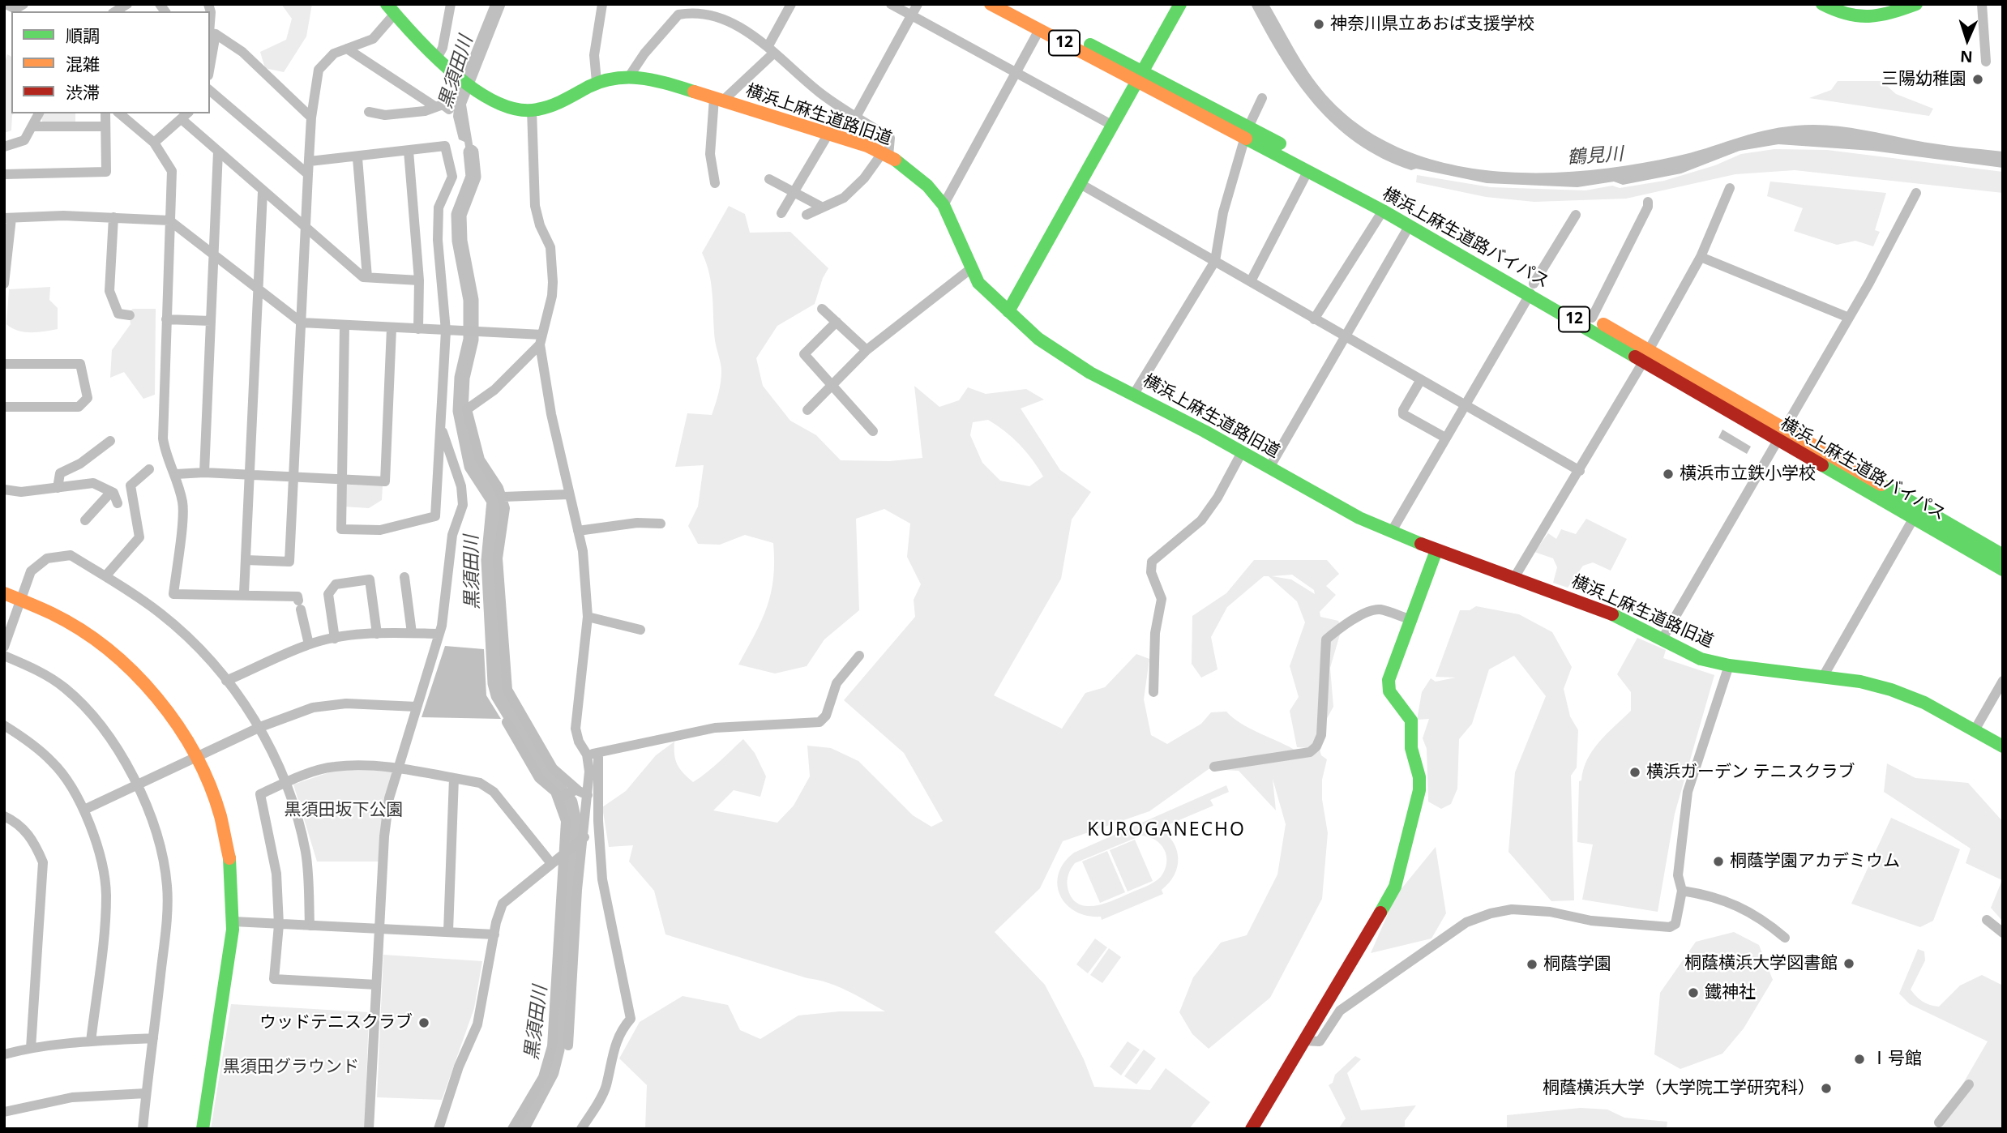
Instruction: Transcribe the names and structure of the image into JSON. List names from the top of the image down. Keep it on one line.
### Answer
{"streets":{"street":["12","横浜上麻生道路旧道","横浜上麻生道路バイパス"]},"districts":["KUROGANECHO"],"water":["黒須田川","鶴見川"],"parks":["黒須田坂下公園","黒須田グラウンド"],"places":["神奈川県立あおば支援学校","三陽幼稚園","横浜市立鉄小学校","横浜ガーデン テニスクラブ","桐蔭学園アカデミウム","桐蔭横浜大学図書館","桐蔭学園","鐵神社","ウッドテニスクラブ","Ⅰ号館","桐蔭横浜大学（大学院工学研究科）"],"legend":["順調","混雑","渋滞"],"north":"bottom"}
